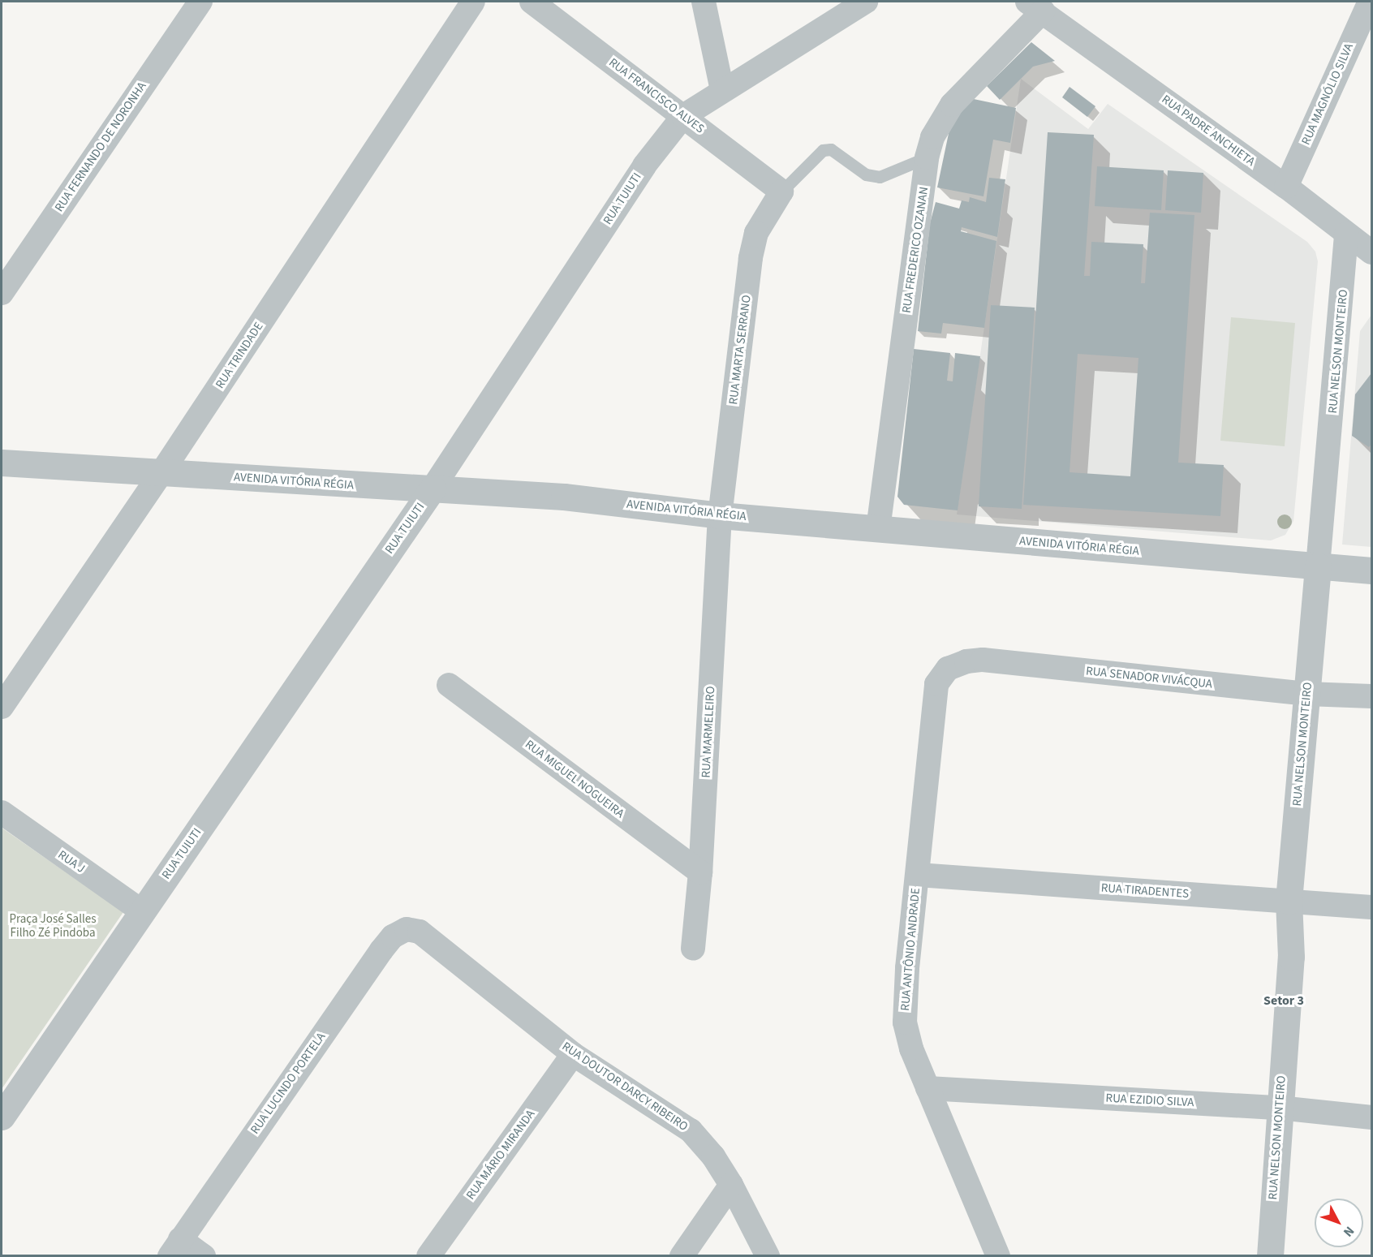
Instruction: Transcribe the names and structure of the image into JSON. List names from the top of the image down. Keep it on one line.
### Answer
{"streets":{"street":["RUA MAGNÓLIO SILVA","RUA FRANCISCO ALVES","RUA PADRE ANCHIETA","RUA FERNANDO DE NORONHA","RUA TUIUTI","RUA FREDERICO OZANAN","RUA MARTA SERRANO","RUA NELSON MONTEIRO","RUA TRINDADE","AVENIDA VITÓRIA RÉGIA","RUA SENADOR VIVÁCQUA","RUA MARMELEIRO","RUA MIGUEL NOGUEIRA","RUA J","RUA TIRADENTES","RUA ANTÔNIO ANDRADE","RUA LUCINDO PORTELA","RUA DOUTOR DARCY RIBEIRO","RUA EZIDIO SILVA","RUA MÁRIO MIRANDA"]},"crossings":[["RUA MAGNÓLIO SILVA","RUA PADRE ANCHIETA"],["RUA FRANCISCO ALVES","RUA TUIUTI"],["RUA FRANCISCO ALVES","RUA MARTA SERRANO"],["RUA PADRE ANCHIETA","RUA FREDERICO OZANAN"],["RUA PADRE ANCHIETA","RUA NELSON MONTEIRO"],["RUA TUIUTI","AVENIDA VITÓRIA RÉGIA"],["RUA TUIUTI","RUA J"],["RUA FREDERICO OZANAN","AVENIDA VITÓRIA RÉGIA"],["RUA MARTA SERRANO","AVENIDA VITÓRIA RÉGIA"],["RUA MARTA SERRANO","RUA MARMELEIRO"],["RUA NELSON MONTEIRO","AVENIDA VITÓRIA RÉGIA"],["RUA NELSON MONTEIRO","RUA SENADOR VIVÁCQUA"],["RUA NELSON MONTEIRO","RUA TIRADENTES"],["RUA NELSON MONTEIRO","RUA EZIDIO SILVA"],["RUA TRINDADE","AVENIDA VITÓRIA RÉGIA"],["AVENIDA VITÓRIA RÉGIA","RUA MARMELEIRO"],["RUA SENADOR VIVÁCQUA","RUA ANTÔNIO ANDRADE"],["RUA MARMELEIRO","RUA MIGUEL NOGUEIRA"],["RUA TIRADENTES","RUA ANTÔNIO ANDRADE"],["RUA ANTÔNIO ANDRADE","RUA EZIDIO SILVA"],["RUA LUCINDO PORTELA","RUA DOUTOR DARCY RIBEIRO"],["RUA DOUTOR DARCY RIBEIRO","RUA MÁRIO MIRANDA"]],"districts":["Setor 3"],"parks":["Praça José Salles Filho Zé Pindoba"],"north":"bottom right"}
